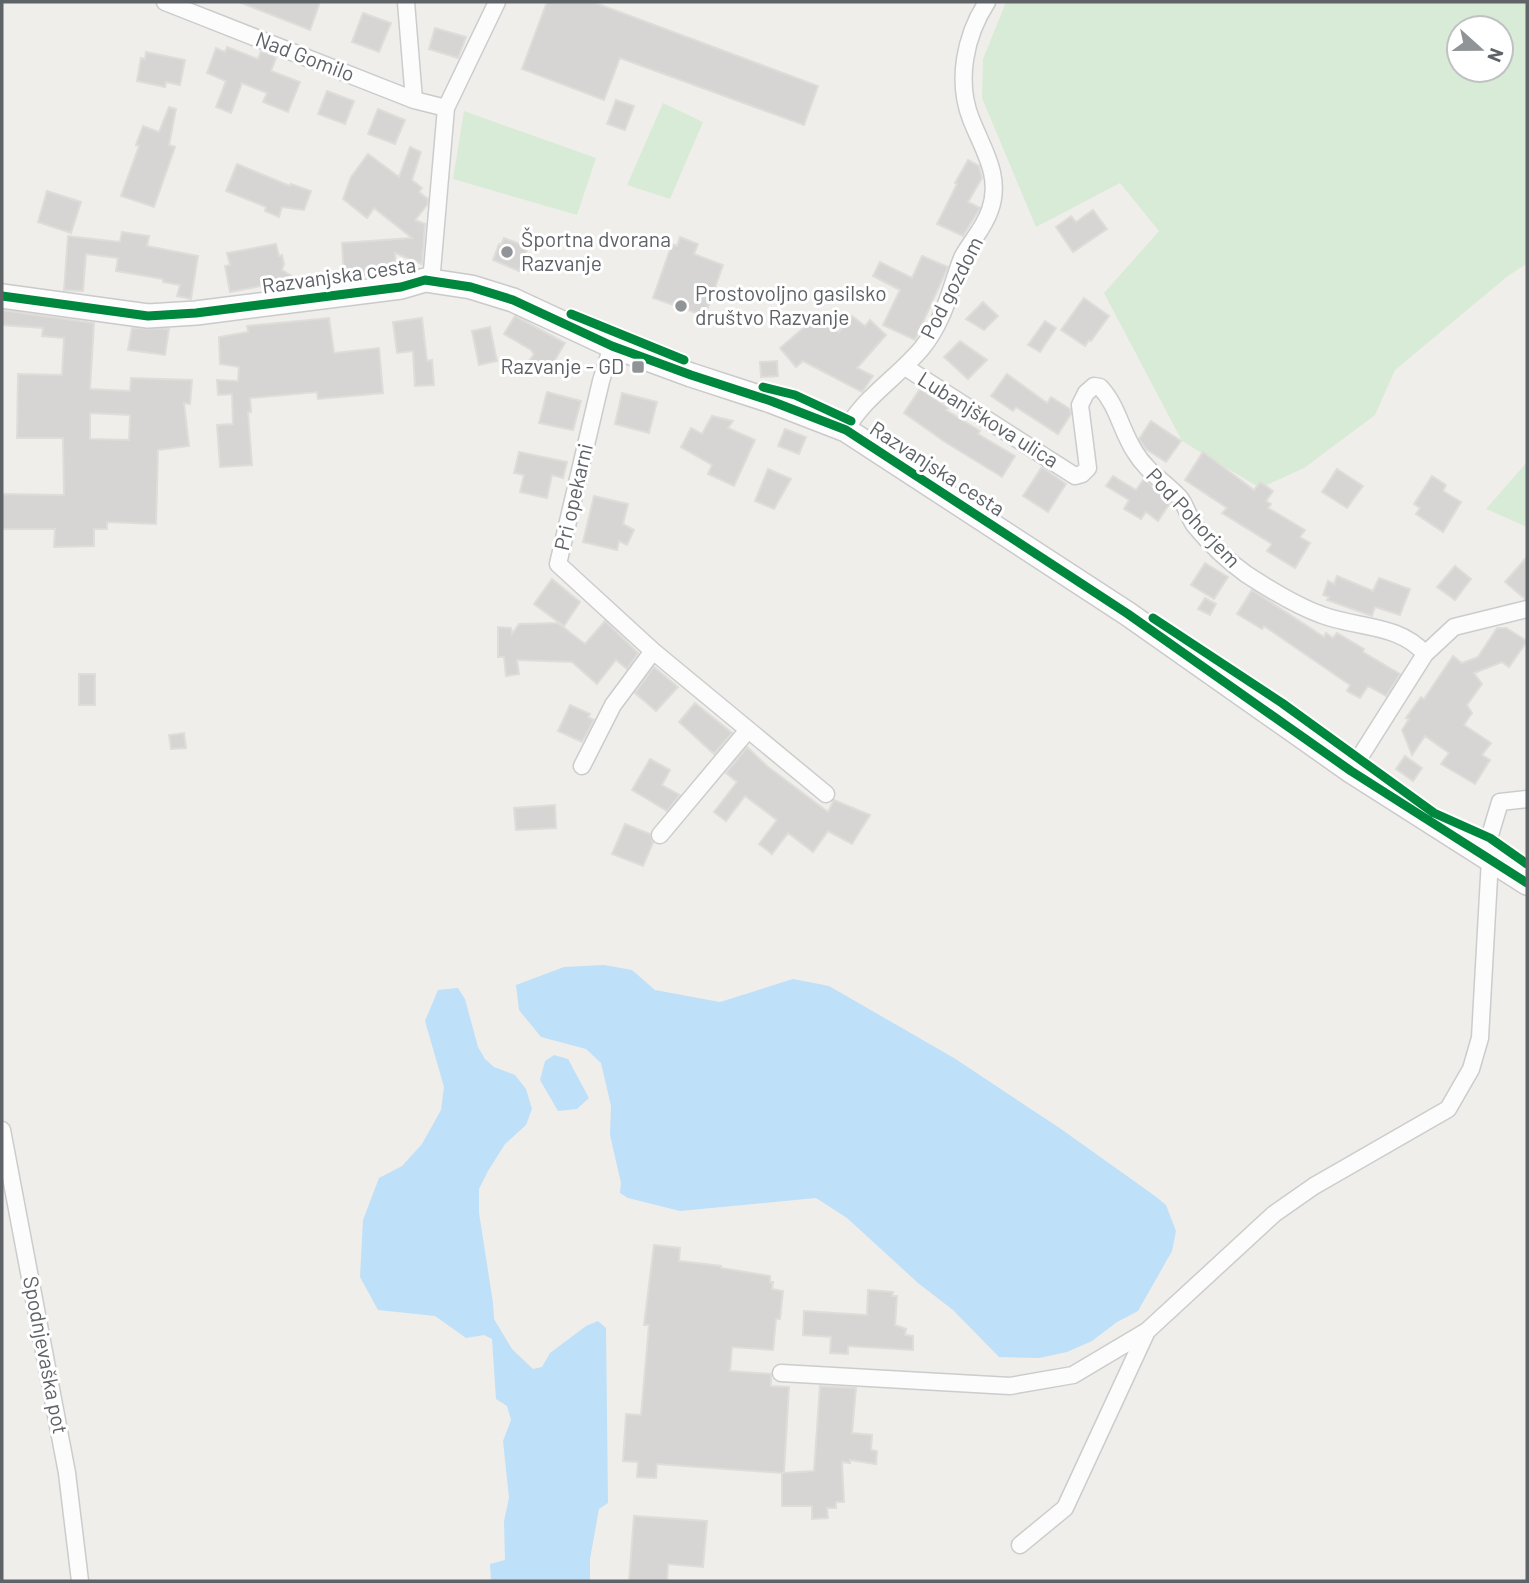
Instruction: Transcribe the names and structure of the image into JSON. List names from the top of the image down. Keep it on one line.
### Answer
{"streets":{"street":["Nad Gomilo","Razvanjska cesta","Pod gozdom","Lubanjškova ulica","Pri opekarni","Pod Pohorjem","Spodnjevaška pot"]},"crossings":[["Razvanjska cesta","Pod gozdom"],["Razvanjska cesta","Pri opekarni"],["Pod gozdom","Lubanjškova ulica"],["Lubanjškova ulica","Pod Pohorjem"]],"places":{"other":["Športna dvorana Razvanje","Prostovoljno gasilsko društvo Razvanje"],"transit":["Razvanje - GD"]},"north":"right"}
